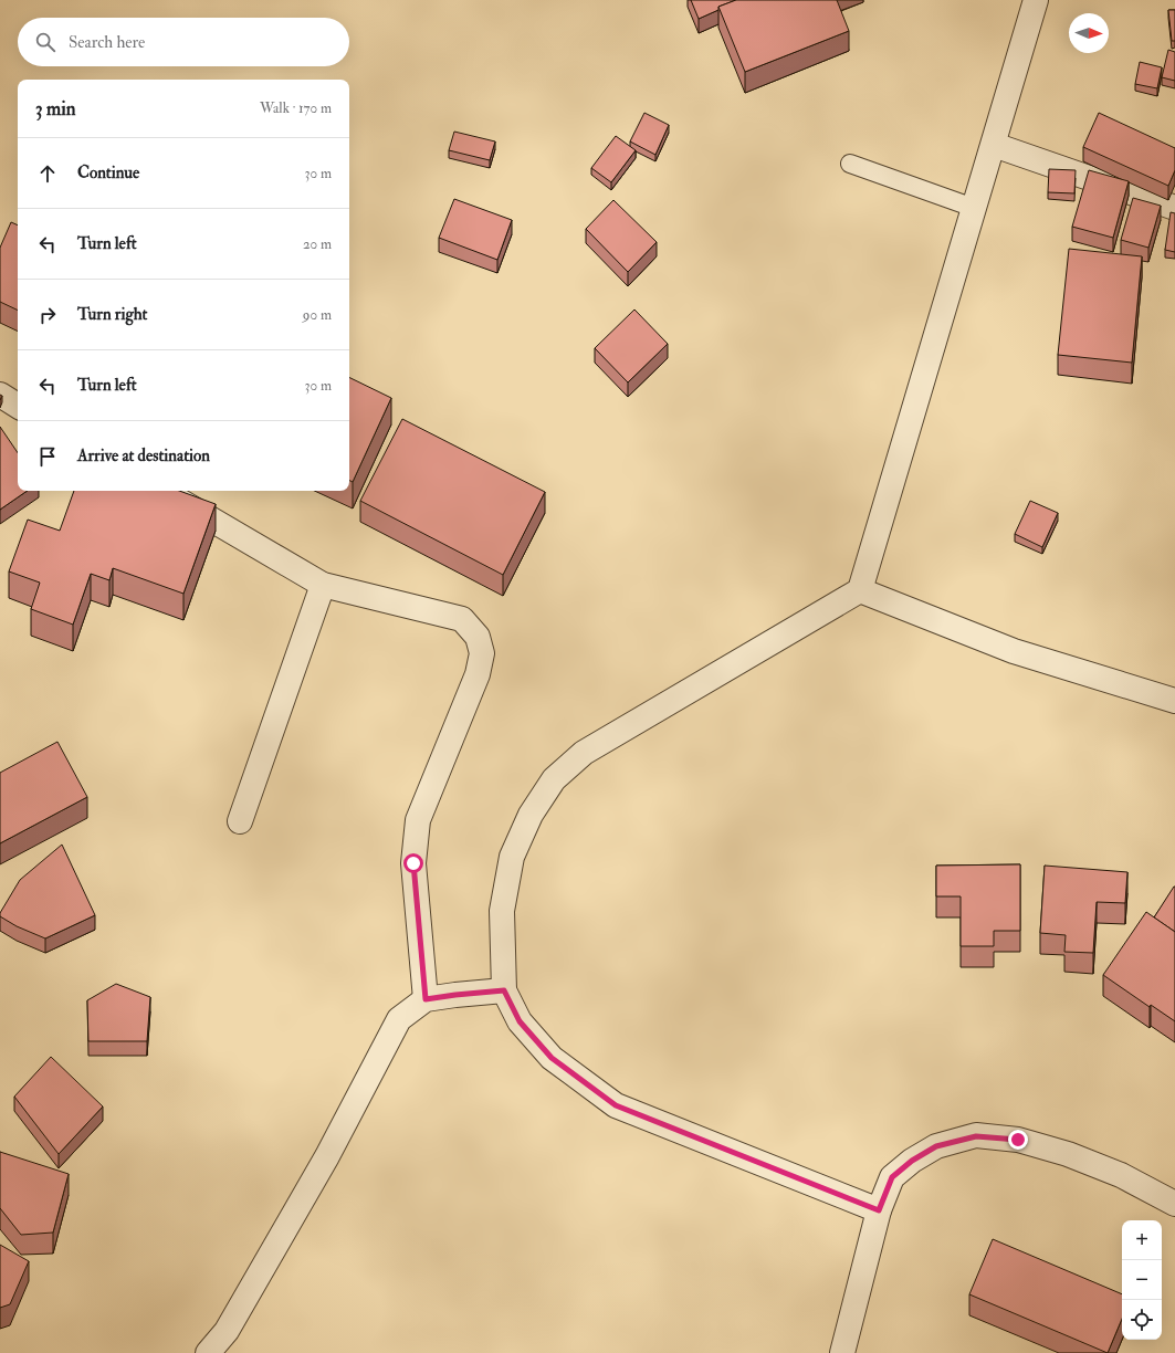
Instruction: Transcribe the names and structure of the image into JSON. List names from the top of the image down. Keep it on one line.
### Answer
{"north":"right","page":{"search":"Search here","heading":["3 min","Walk · 170 m"],"list":[["Continue","30 m"],["Turn left","20 m"],["Turn right","90 m"],["Turn left","30 m"],"Arrive at destination"],"map_buttons":["+","−"]}}
